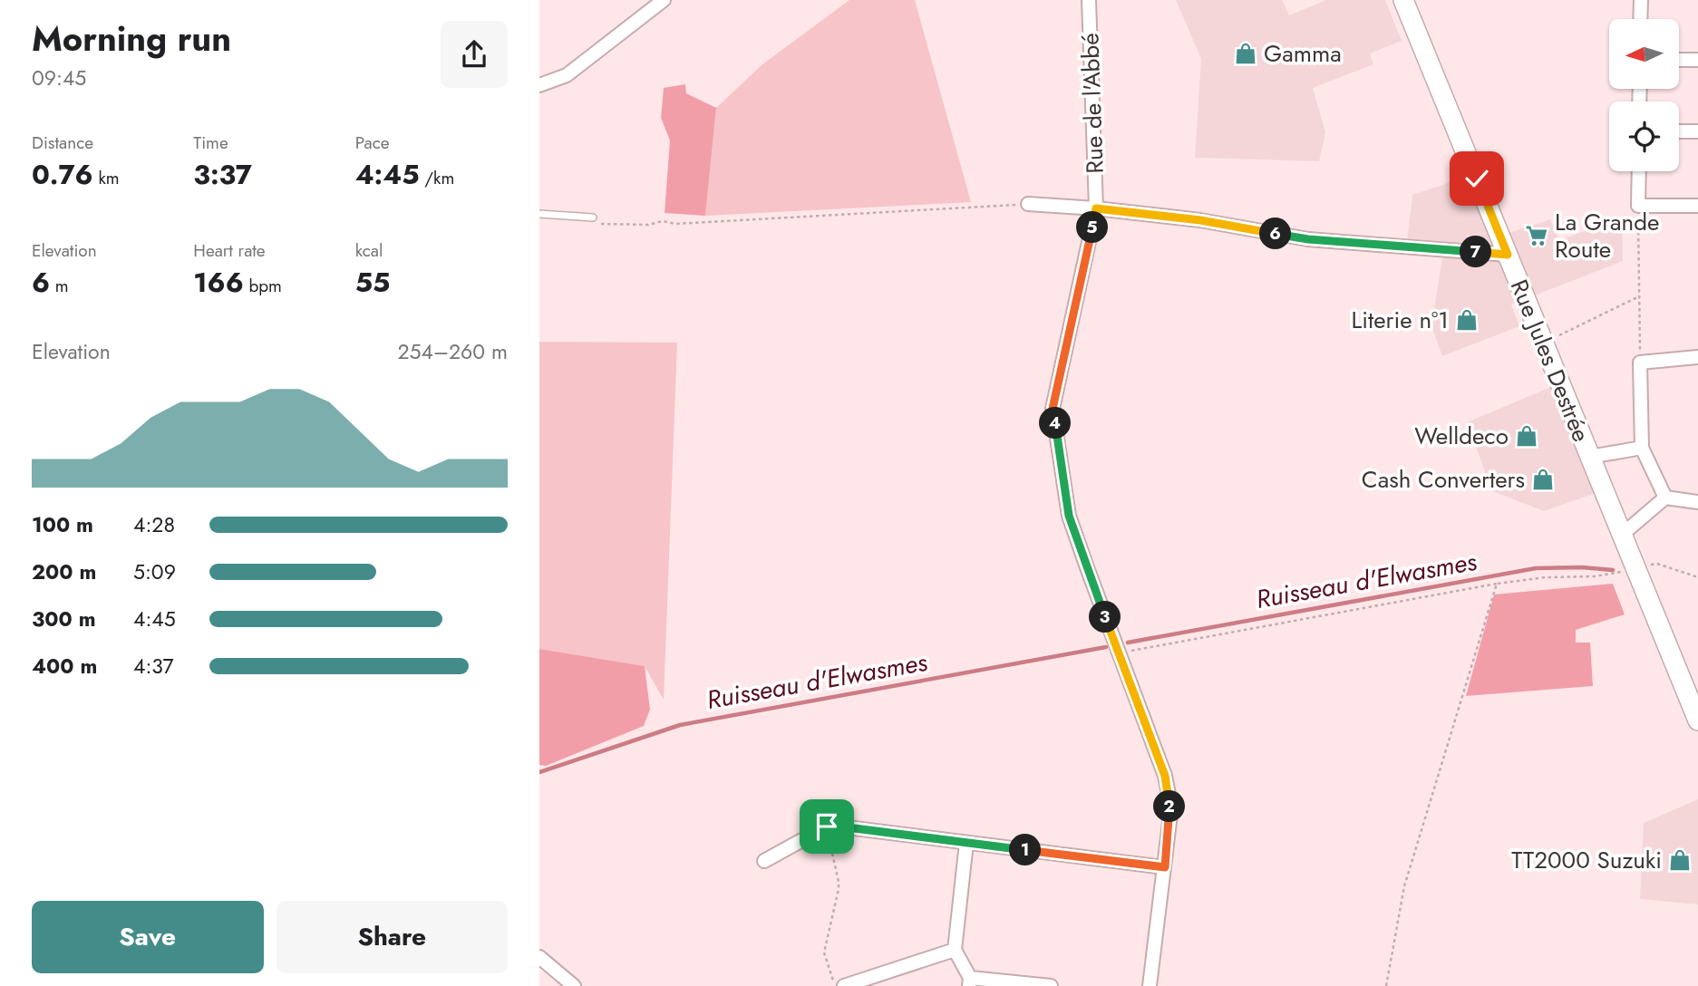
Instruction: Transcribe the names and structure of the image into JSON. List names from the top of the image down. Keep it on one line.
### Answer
{"streets":{"main road":["Rue Jules Destrée"],"street":["Rue de l'Abbé"]},"water":["Ruisseau d'Elwasmes"],"places":{"shop":["Gamma","Literie n°1","Welldeco","Cash Converters","TT2000 Suzuki"],"supermarket":["La Grande Route"]},"north":"left","page":{"heading":["Morning run","09:45"],"stats":[["Distance","0.76 km"],["Time","3:37"],["Pace","4:45 /km"],["Elevation","6 m"],["Heart rate","166 bpm"],["kcal","55"]],"pins":["5","6","7","4","3","2","1"],"chart":["Elevation","254–260 m"],"list":[{"name":"100 m","note":"4:28"},{"name":"200 m","note":"5:09"},{"name":"300 m","note":"4:45"},{"name":"400 m","note":"4:37"}],"buttons":["Save","Share"]}}
